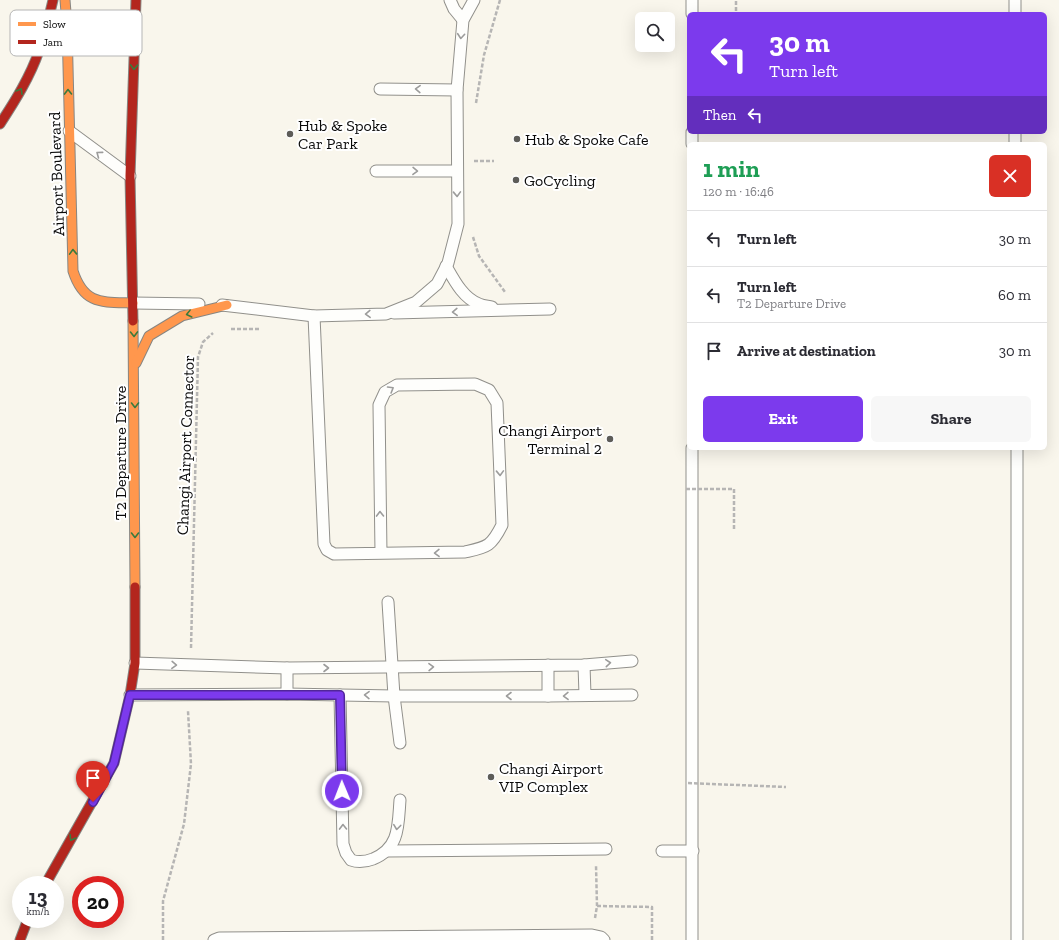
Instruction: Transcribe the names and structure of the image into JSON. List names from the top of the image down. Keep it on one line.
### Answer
{"streets":{"main road":["Airport Boulevard","T2 Departure Drive"],"path":["Changi Airport Connector"]},"crossings":[["Airport Boulevard","T2 Departure Drive"]],"one_way":["Airport Boulevard","T2 Departure Drive"],"places":["Hub & Spoke Car Park","Hub & Spoke Cafe","GoCycling","Changi Airport Terminal 2","Changi Airport VIP Complex"],"legend":["Slow","Jam"],"page":{"turn":["30 m","Turn left"],"then":"Then","heading":["1 min","120 m · 16:46"],"list":[{"name":"Turn left","value":"30 m"},{"name":"Turn left","note":"T2 Departure Drive","value":"60 m"},{"name":"Arrive at destination","value":"30 m"}],"buttons":["Exit","Share"],"speed":"13 km/h","limit":"20"}}
